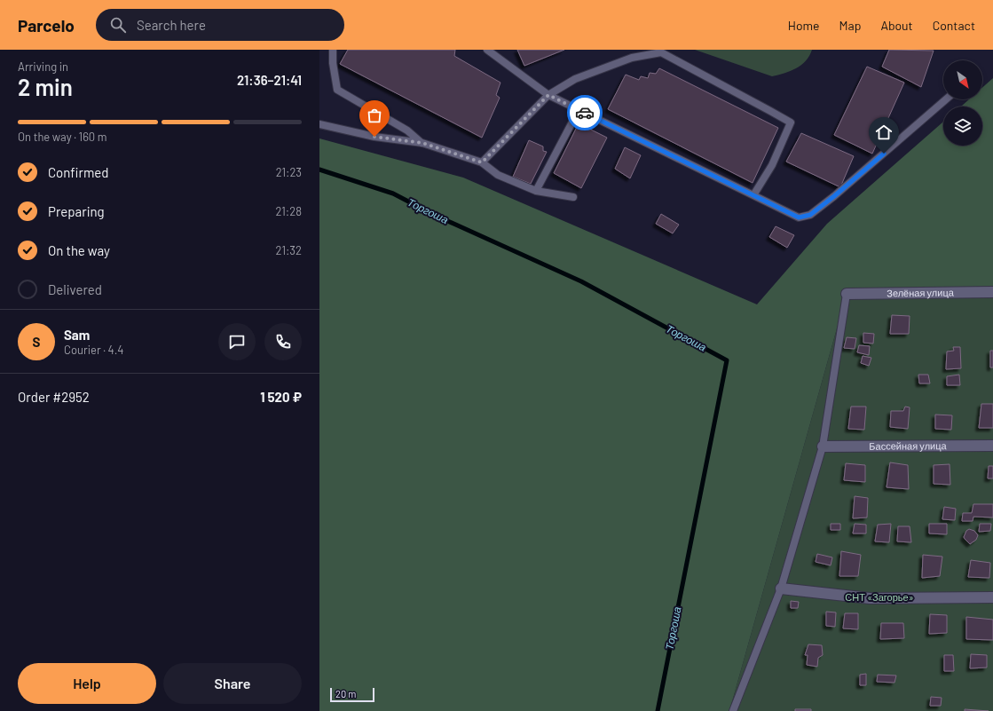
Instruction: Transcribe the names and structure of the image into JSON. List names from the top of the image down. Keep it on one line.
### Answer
{"streets":{"street":["Зелёная улица","Бассейная улица"]},"water":["Торгоша"],"parks":["СНТ «Загорье»"],"scale_bar":"20 m","north":"bottom right","page":{"header":"Parcelo","search":"Search here","nav":["Home","Map","About","Contact"],"heading":["2 min","Arriving in","21:36–21:41"],"panel":["Sam","Courier · 4.4","Order #2952","1 520 ₽"],"bar":"On the way · 160 m","list":[["Confirmed","21:23"],["Preparing","21:28"],["On the way","21:32"],"Delivered"],"round":"S","buttons":["Help","Share"],"scale":"20 m"}}
